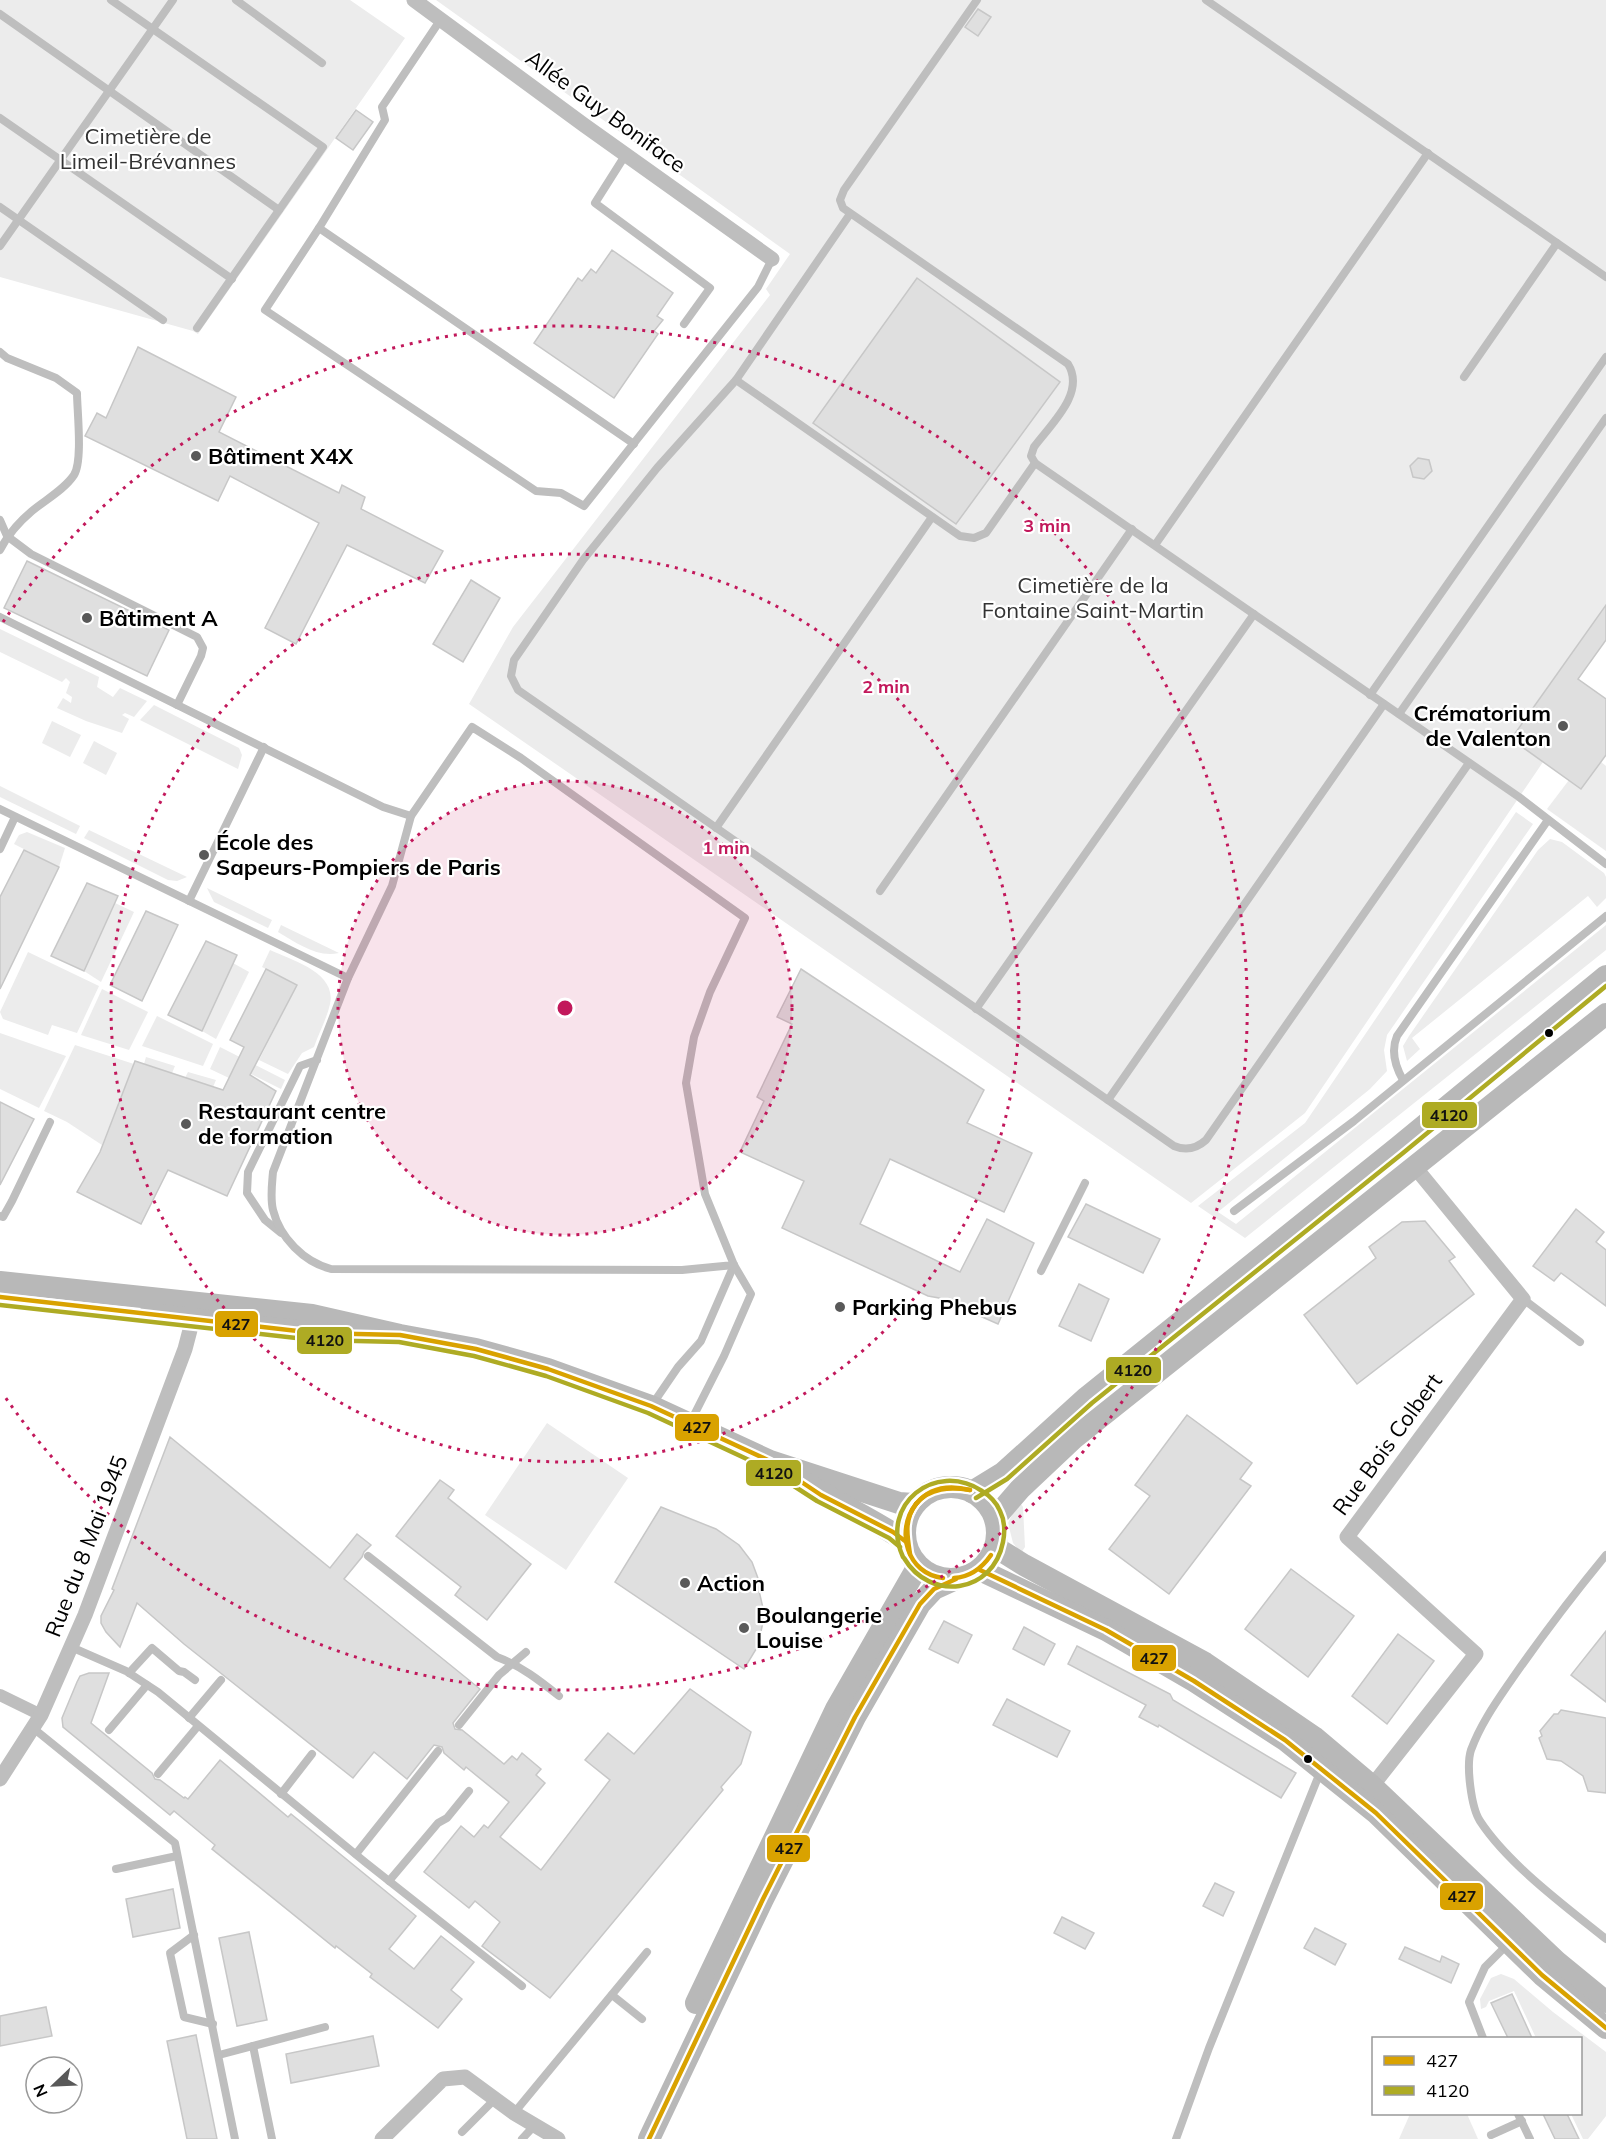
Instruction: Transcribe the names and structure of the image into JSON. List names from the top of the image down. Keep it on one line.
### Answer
{"streets":{"street":["Allée Guy Boniface","Rue Bois Colbert","Rue du 8 Mai 1945"]},"parks":["Cimetière de Limeil-Brévannes","Cimetière de la Fontaine Saint-Martin"],"places":["Bâtiment X4X","Bâtiment A","Crématorium de Valenton","École des Sapeurs-Pompiers de Paris","Restaurant centre de formation","Parking Phebus","Action","Boulangerie Louise"],"lines":["transit line 4120","transit line 427"],"legend":["427","4120"],"north":"bottom left","rings":["3 min","2 min","1 min"]}
